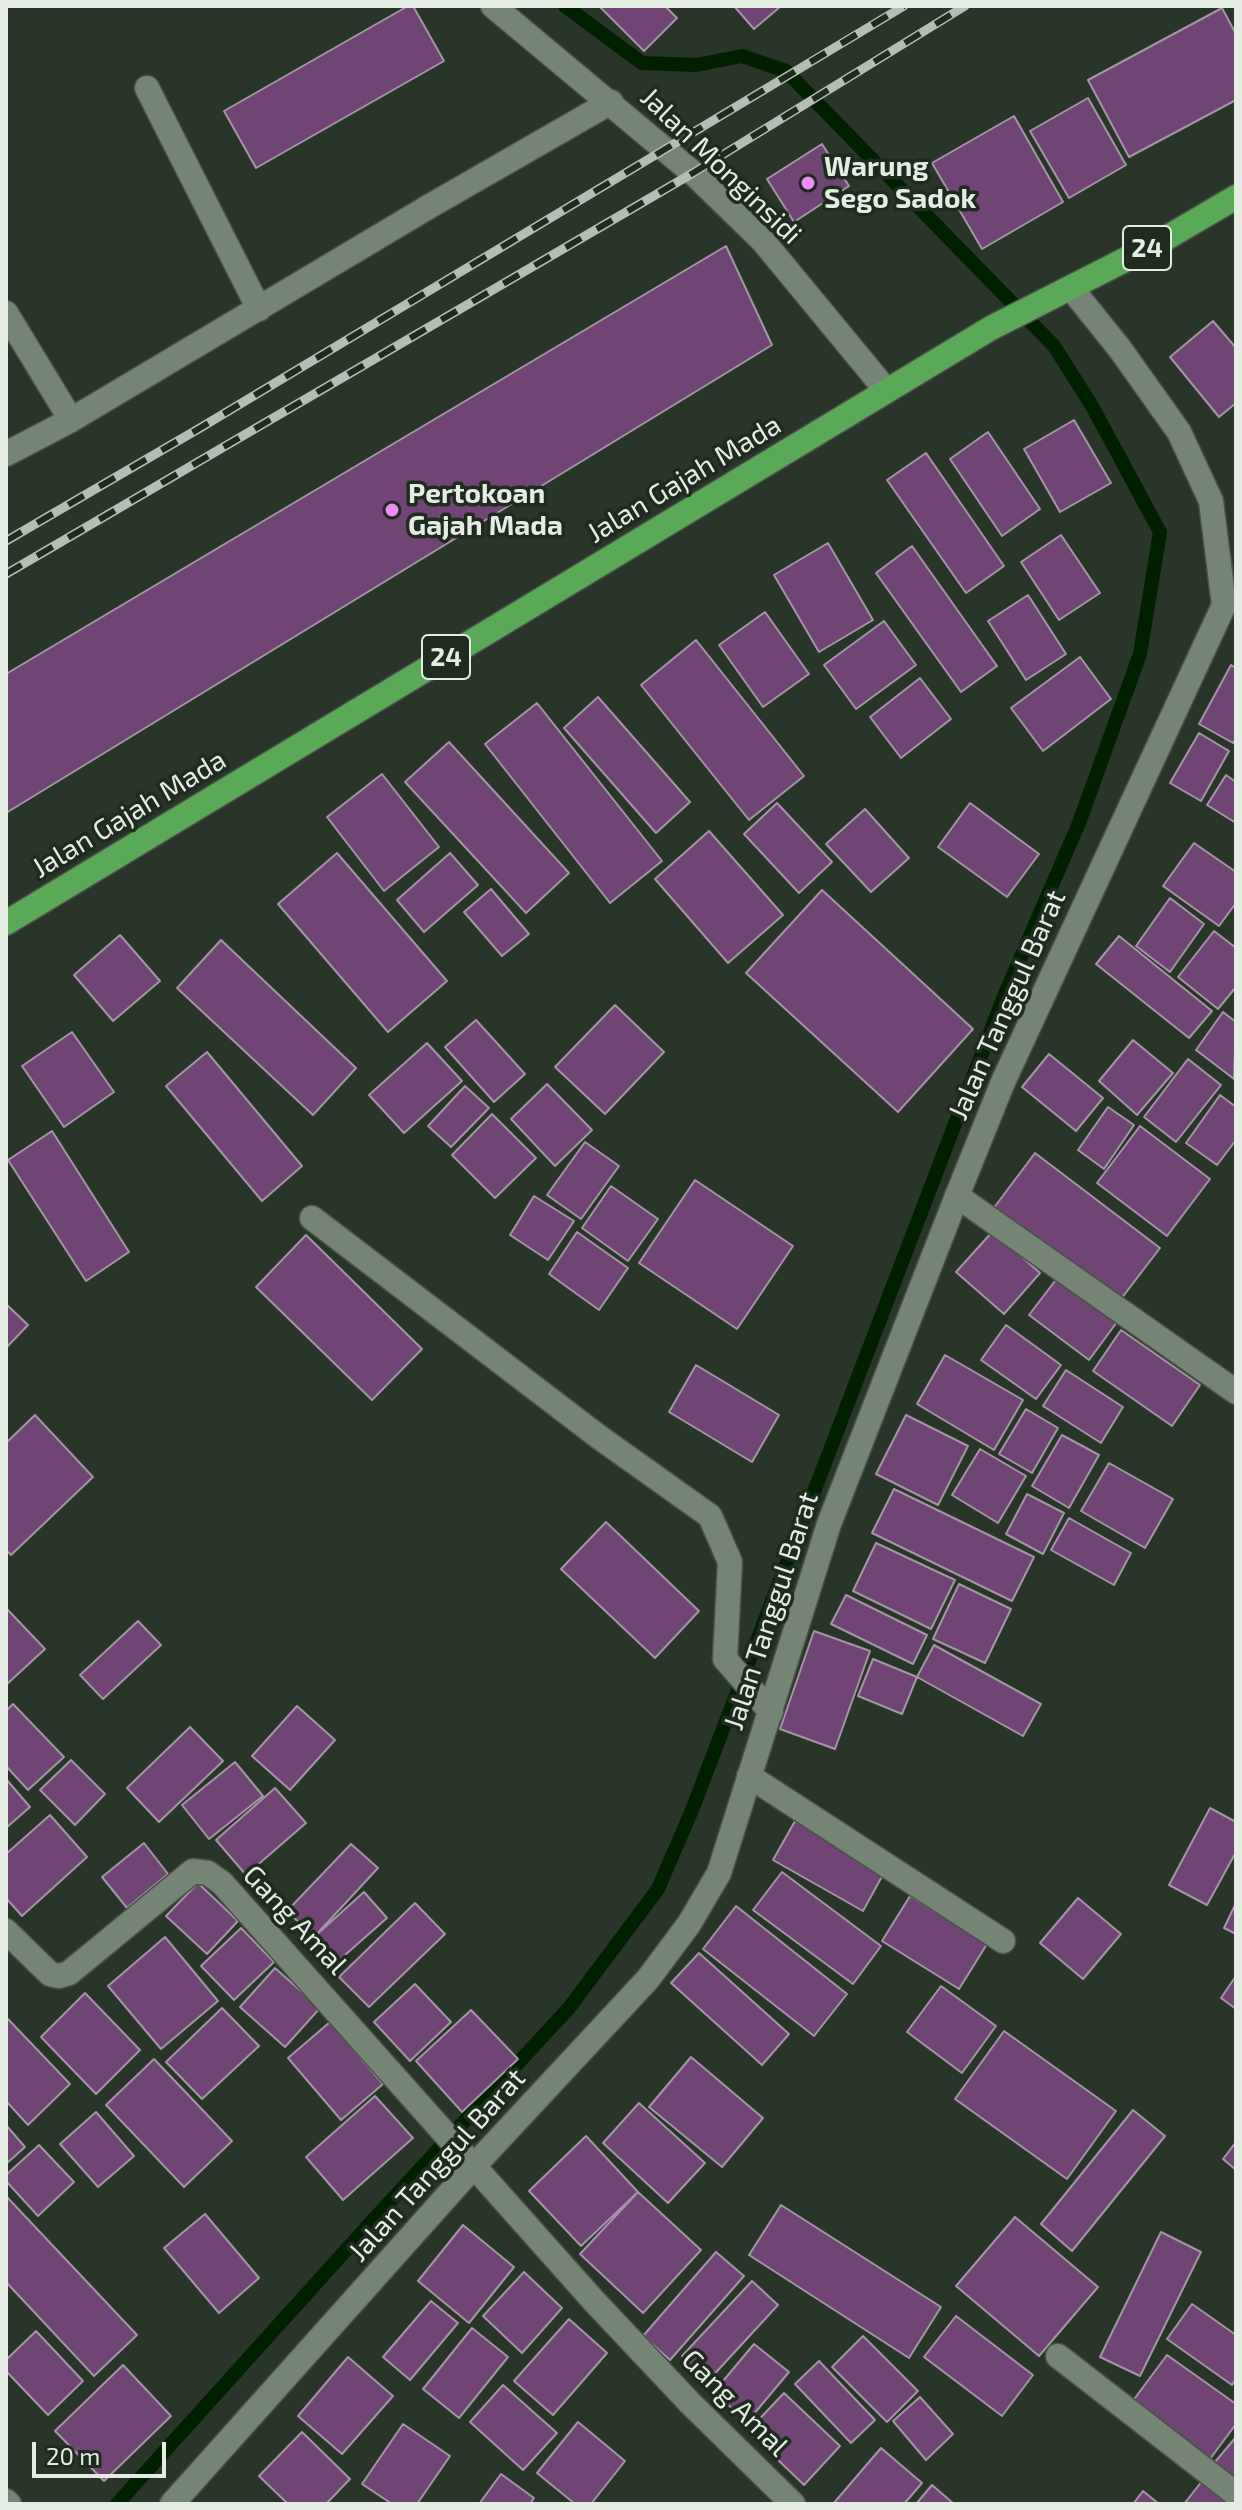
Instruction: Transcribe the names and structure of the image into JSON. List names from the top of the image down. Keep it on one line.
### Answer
{"streets":{"highway":["24","Jalan Gajah Mada"],"street":["Jalan Monginsidi","Jalan Tanggul Barat","Gang Amal"]},"crossings":[["Jalan Monginsidi","Jalan Gajah Mada"],["Jalan Tanggul Barat","Gang Amal"]],"places":["Warung Sego Sadok","Pertokoan Gajah Mada"],"scale_bar":"20 m"}
